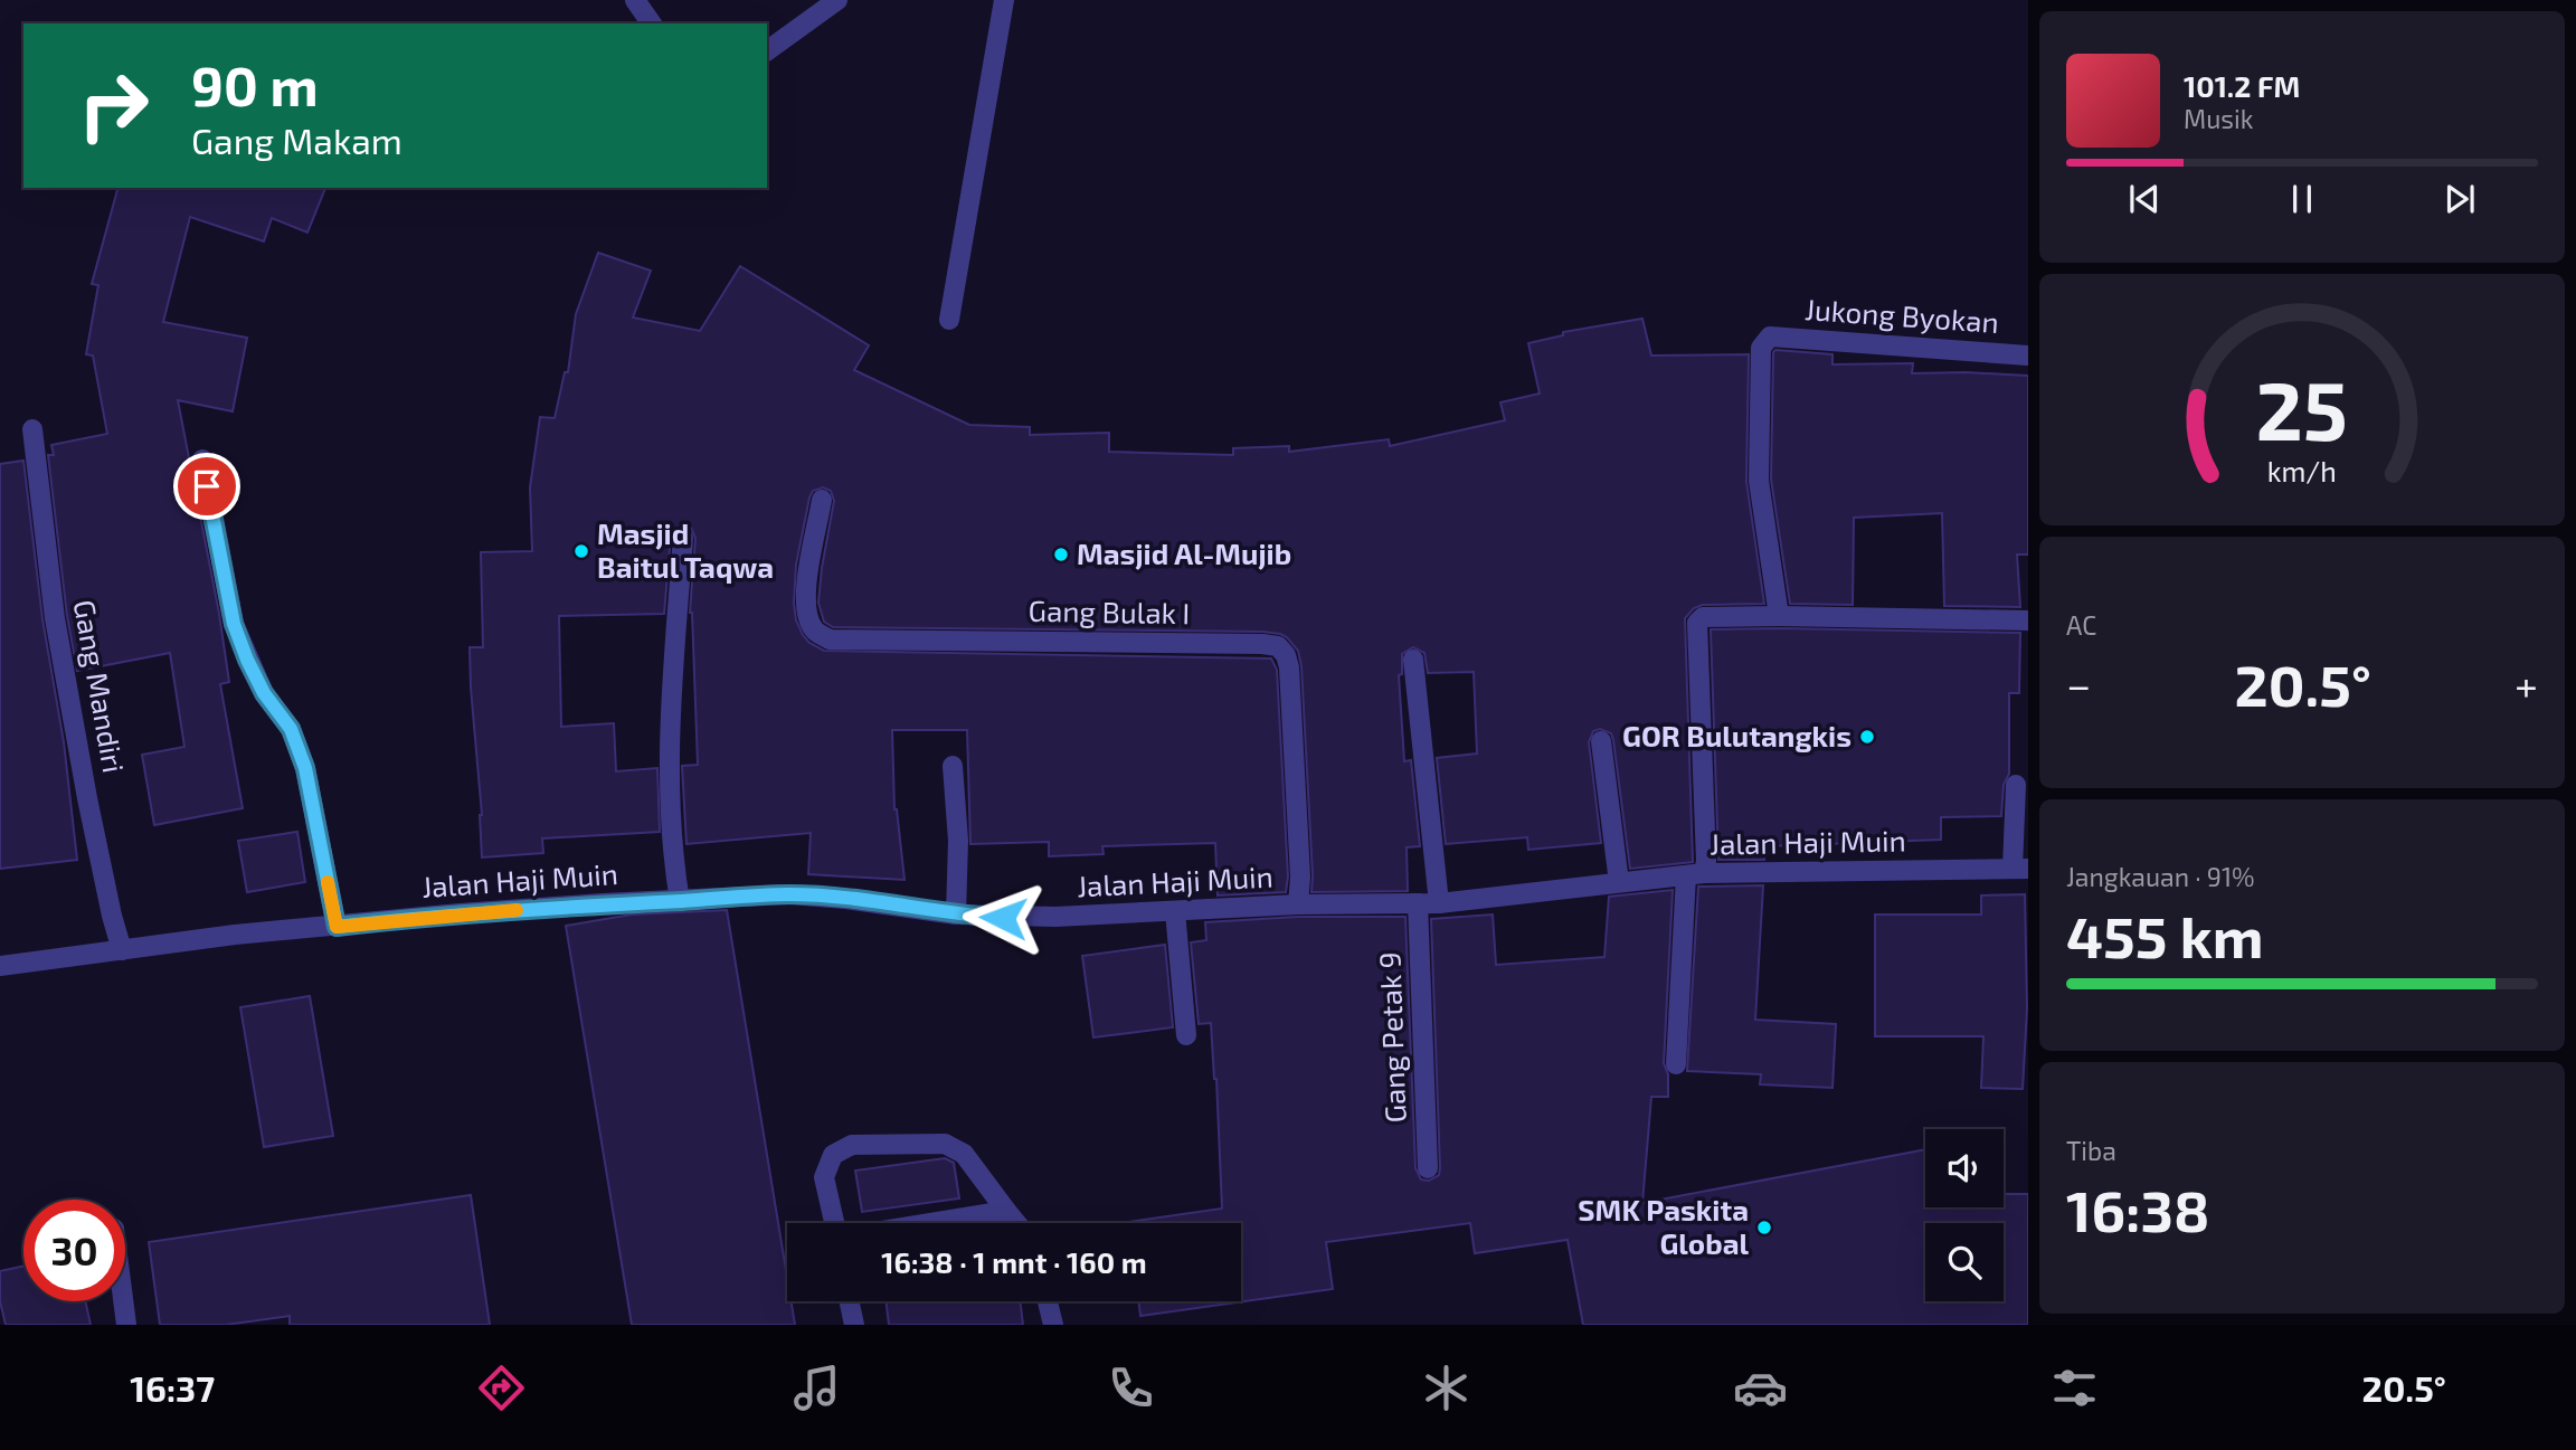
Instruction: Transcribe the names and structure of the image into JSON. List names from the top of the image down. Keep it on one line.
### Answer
{"streets":{"street":["Jukong Byokan","Gang Bulak I","Gang Mandiri","Jalan Haji Muin","Gang Petak 9"]},"crossings":[["Gang Bulak I","Jalan Haji Muin"],["Gang Mandiri","Jalan Haji Muin"],["Jalan Haji Muin","Gang Petak 9"]],"places":["Masjid Baitul Taqwa","Masjid Al-Mujib","GOR Bulutangkis","SMK Paskita Global"],"page":{"turn":["90 m","Gang Makam"],"song":["101.2 FM","Musik"],"tile":["AC",["Jangkauan · 91%","455 km"],["Tiba","16:38"]],"heat":["−","20.5°","+"],"limit":"30","trip":"16:38 · 1 mnt · 160 m","tabs":["16:37","20.5°"],"gauge":["25","km/h"]}}
